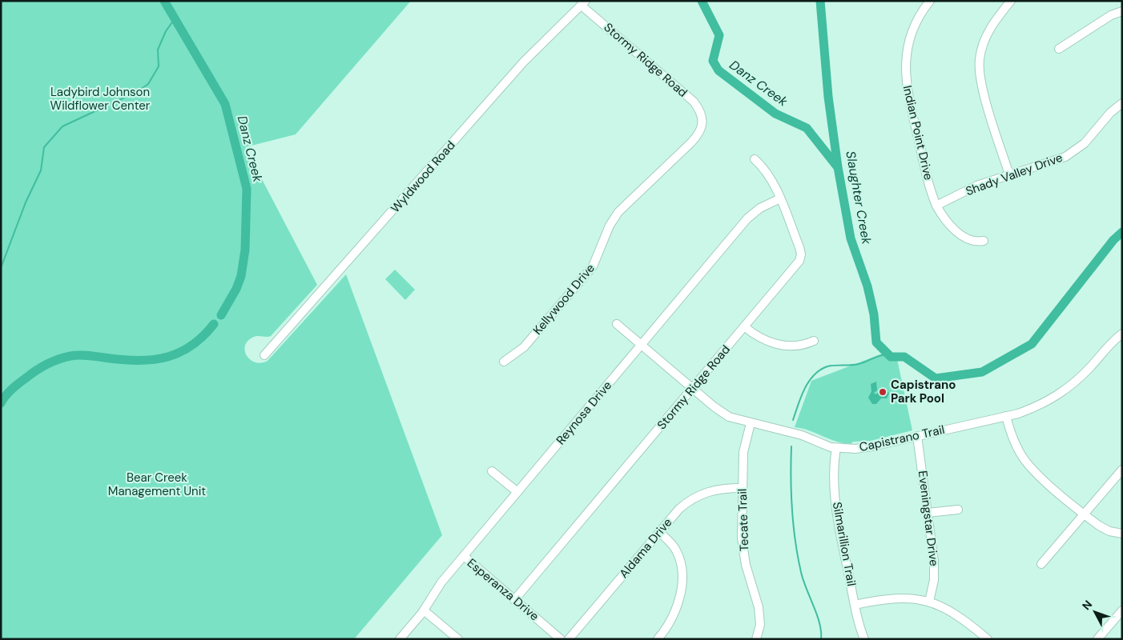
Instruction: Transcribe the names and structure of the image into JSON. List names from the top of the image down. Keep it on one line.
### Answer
{"streets":{"street":["Stormy Ridge Road","Indian Point Drive","Shady Valley Drive","Wyldwood Road","Kellywood Drive","Reynosa Drive","Capistrano Trail","Eveningstar Drive","Tecate Trail","Silmarillion Trail","Aldama Drive","Esperanza Drive"]},"crossings":[["Stormy Ridge Road","Wyldwood Road"],["Stormy Ridge Road","Kellywood Drive"],["Stormy Ridge Road","Reynosa Drive"],["Stormy Ridge Road","Capistrano Trail"],["Stormy Ridge Road","Esperanza Drive"],["Indian Point Drive","Shady Valley Drive"],["Reynosa Drive","Capistrano Trail"],["Reynosa Drive","Esperanza Drive"],["Capistrano Trail","Eveningstar Drive"],["Capistrano Trail","Tecate Trail"],["Capistrano Trail","Silmarillion Trail"],["Tecate Trail","Aldama Drive"]],"water":["Danz Creek","Slaughter Creek"],"parks":["Ladybird Johnson Wildflower Center","Bear Creek Management Unit"],"places":["Capistrano Park Pool"],"north":"top left"}
